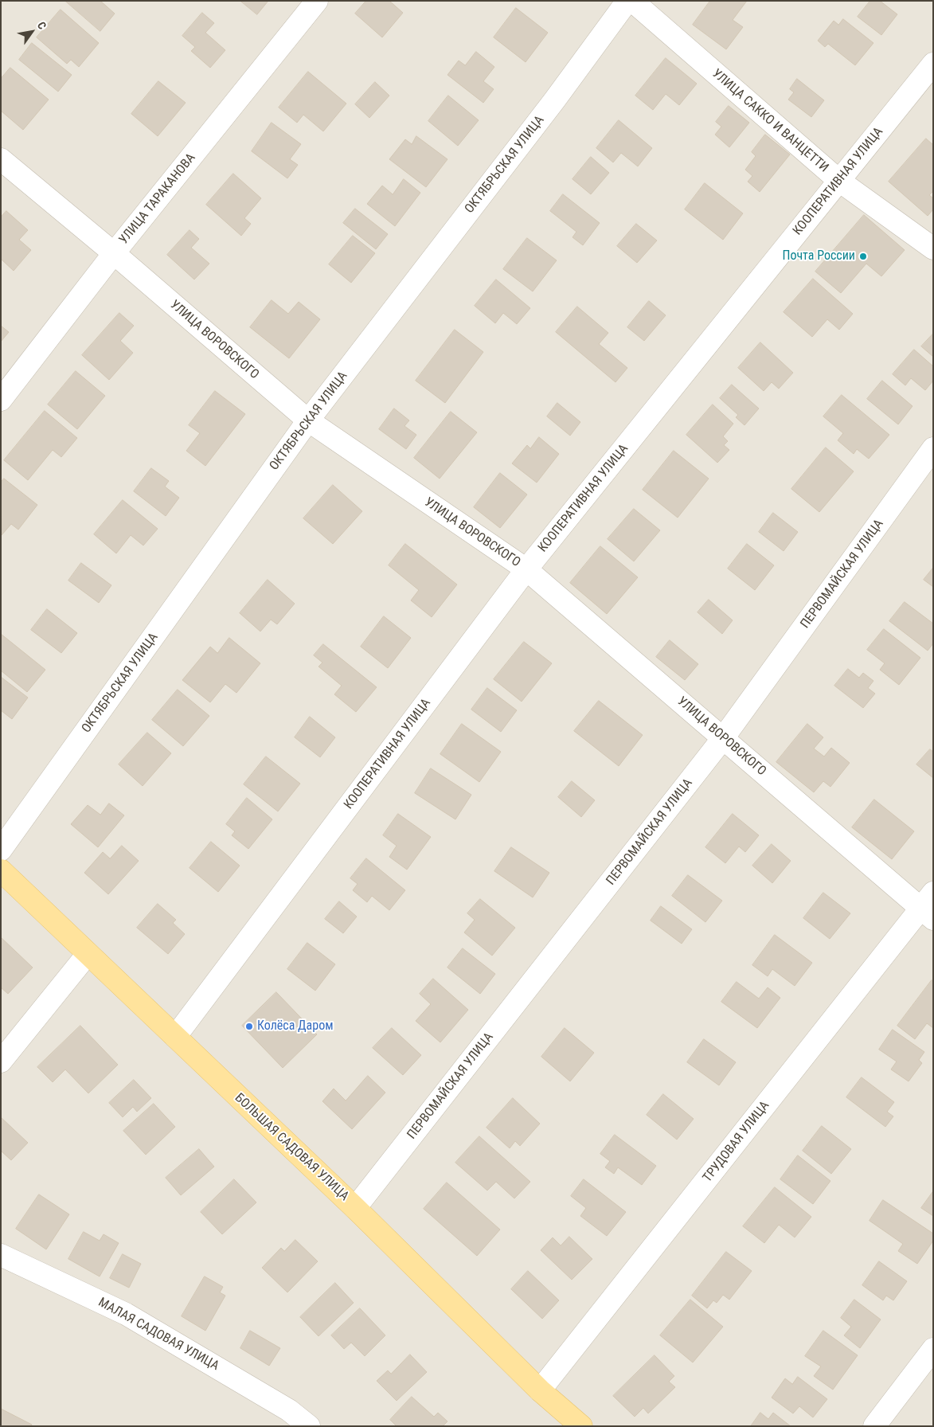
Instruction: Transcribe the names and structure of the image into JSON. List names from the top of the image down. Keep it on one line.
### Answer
{"streets":{"main road":["БОЛЬШАЯ САДОВАЯ УЛИЦА"],"street":["УЛИЦА САККО И ВАНЦЕТТИ","ОКТЯБРЬСКАЯ УЛИЦА","КООПЕРАТИВНАЯ УЛИЦА","УЛИЦА ТАРАКАНОВА","УЛИЦА ВОРОВСКОГО","ПЕРВОМАЙСКАЯ УЛИЦА","ТРУДОВАЯ УЛИЦА","МАЛАЯ САДОВАЯ УЛИЦА"]},"crossings":[["УЛИЦА САККО И ВАНЦЕТТИ","КООПЕРАТИВНАЯ УЛИЦА"],["ОКТЯБРЬСКАЯ УЛИЦА","УЛИЦА ВОРОВСКОГО"],["КООПЕРАТИВНАЯ УЛИЦА","УЛИЦА ВОРОВСКОГО"],["КООПЕРАТИВНАЯ УЛИЦА","БОЛЬШАЯ САДОВАЯ УЛИЦА"],["УЛИЦА ТАРАКАНОВА","УЛИЦА ВОРОВСКОГО"],["УЛИЦА ВОРОВСКОГО","ПЕРВОМАЙСКАЯ УЛИЦА"],["УЛИЦА ВОРОВСКОГО","ТРУДОВАЯ УЛИЦА"],["ПЕРВОМАЙСКАЯ УЛИЦА","БОЛЬШАЯ САДОВАЯ УЛИЦА"],["ТРУДОВАЯ УЛИЦА","БОЛЬШАЯ САДОВАЯ УЛИЦА"]],"places":["Почта России","Колёса Даром"],"north":"top right"}
